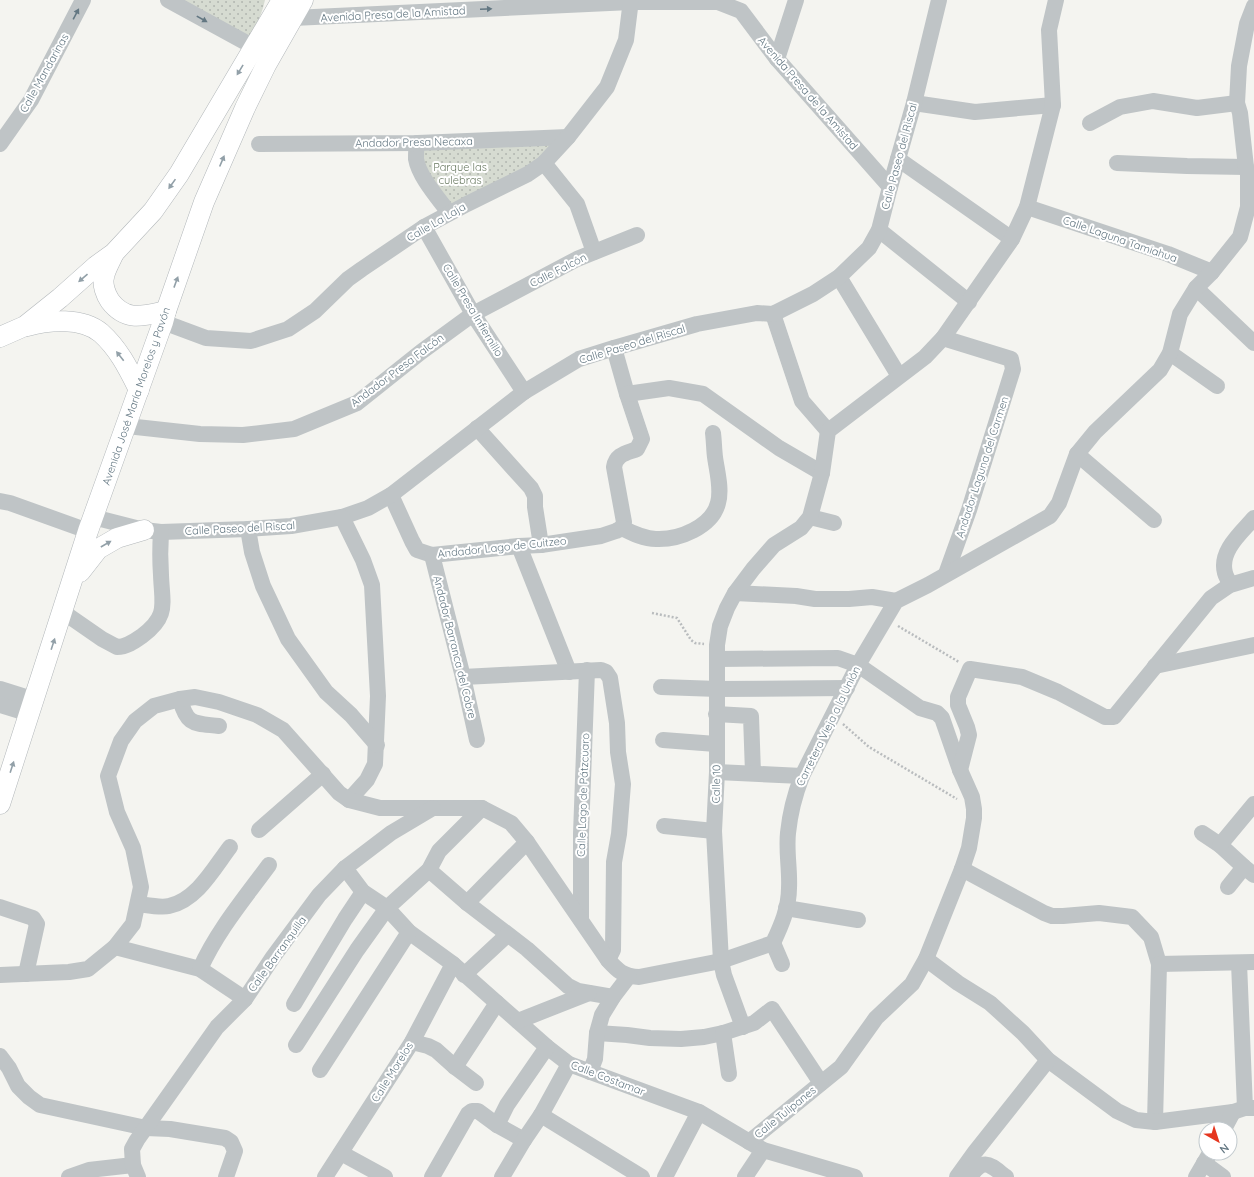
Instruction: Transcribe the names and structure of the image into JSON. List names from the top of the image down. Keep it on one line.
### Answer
{"streets":{"main road":["Avenida José María Morelos y Pavón"],"street":["Avenida Presa de la Amistad","Calle Mandarinas","Andador Presa Necaxa","Calle Paseo del Riscal","Calle La Laja","Calle Laguna Tamiahua","Calle Falcón","Calle Presa Infiernillo","Andador Presa Falcón","Andador Laguna del Carmen","Andador Lago de Cuitzeo","Andador Barranca del Cobre","Carretera Vieja a la Unión","Calle 10","Calle Lago de Pátzcuaro","Calle Barranquilla","Calle Morelos","Calle Costamar","Calle Tulipanes"]},"crossings":[["Avenida Presa de la Amistad","Calle Paseo del Riscal"],["Avenida Presa de la Amistad","Calle La Laja"],["Avenida Presa de la Amistad","Avenida José María Morelos y Pavón"],["Andador Presa Necaxa","Calle La Laja"],["Calle Paseo del Riscal","Calle Presa Infiernillo"],["Calle Paseo del Riscal","Avenida José María Morelos y Pavón"],["Calle Paseo del Riscal","Andador Lago de Cuitzeo"],["Calle La Laja","Calle Falcón"],["Calle La Laja","Calle Presa Infiernillo"],["Calle La Laja","Avenida José María Morelos y Pavón"],["Calle Falcón","Calle Presa Infiernillo"],["Calle Falcón","Andador Presa Falcón"],["Calle Presa Infiernillo","Andador Presa Falcón"],["Andador Presa Falcón","Avenida José María Morelos y Pavón"],["Andador Lago de Cuitzeo","Andador Barranca del Cobre"],["Calle Barranquilla","Calle Costamar"],["Calle Morelos","Calle Costamar"],["Calle Costamar","Calle Tulipanes"]],"one_way":["Avenida Presa de la Amistad","Calle Mandarinas"],"parks":["Parque las culebras"],"north":"bottom right"}
